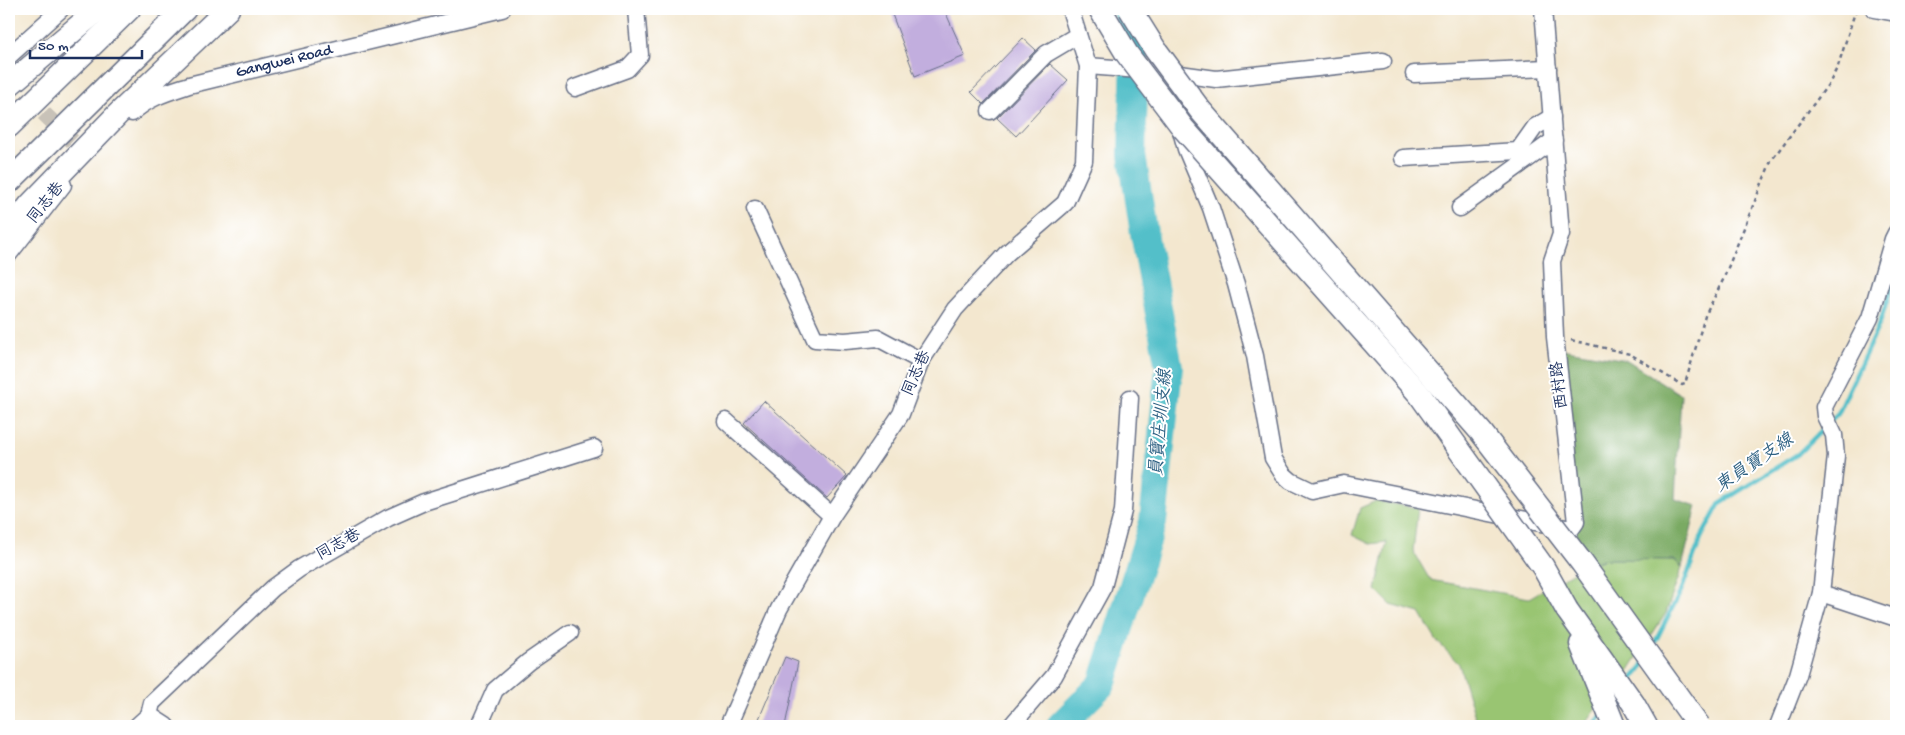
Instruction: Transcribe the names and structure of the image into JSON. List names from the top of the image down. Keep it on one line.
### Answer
{"streets":{"street":["Gangwei Road","同志巷","西村路"]},"crossings":[["Gangwei Road","同志巷"]],"water":["員寶庄圳支線","東員寶支線"],"scale_bar":"50 m"}
